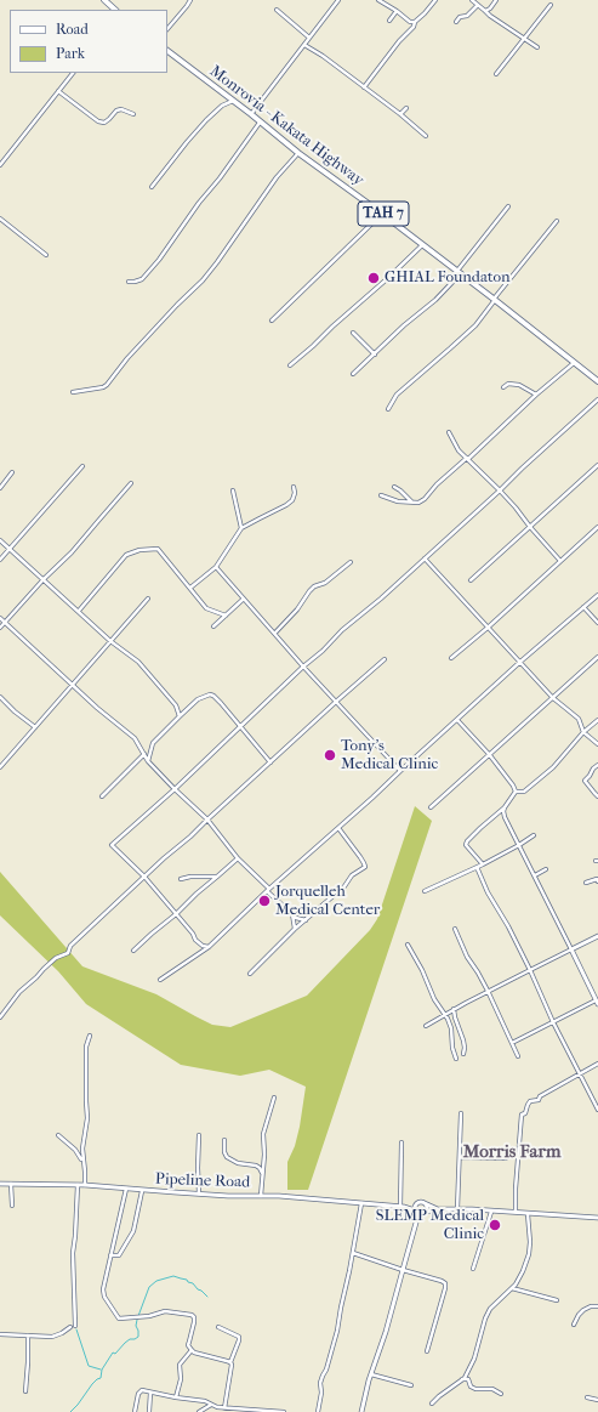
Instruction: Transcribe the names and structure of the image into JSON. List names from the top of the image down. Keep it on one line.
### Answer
{"streets":{"highway":["Monrovia - Kakata Highway","TAH 7"],"street":["Pipeline Road"]},"districts":["Morris Farm"],"places":["GHIAL Foundaton","Tony's Medical Clinic","Jorquelleh Medical Center","SLEMP Medical Clinic"],"legend":["Road","Park"]}
